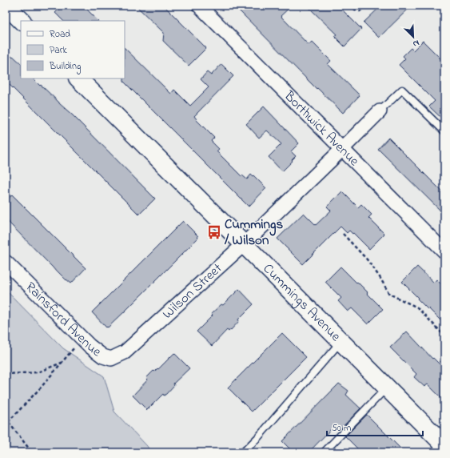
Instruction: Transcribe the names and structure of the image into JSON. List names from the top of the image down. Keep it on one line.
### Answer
{"streets":{"street":["Borthwick Avenue","Wilson Street","Cummings Avenue","Rainsford Avenue"]},"crossings":[["Borthwick Avenue","Wilson Street"],["Wilson Street","Cummings Avenue"],["Wilson Street","Rainsford Avenue"]],"places":{"bus stop":["Cummings / Wilson"]},"legend":["Road","Park","Building"],"scale_bar":"50 m","north":"bottom right"}
